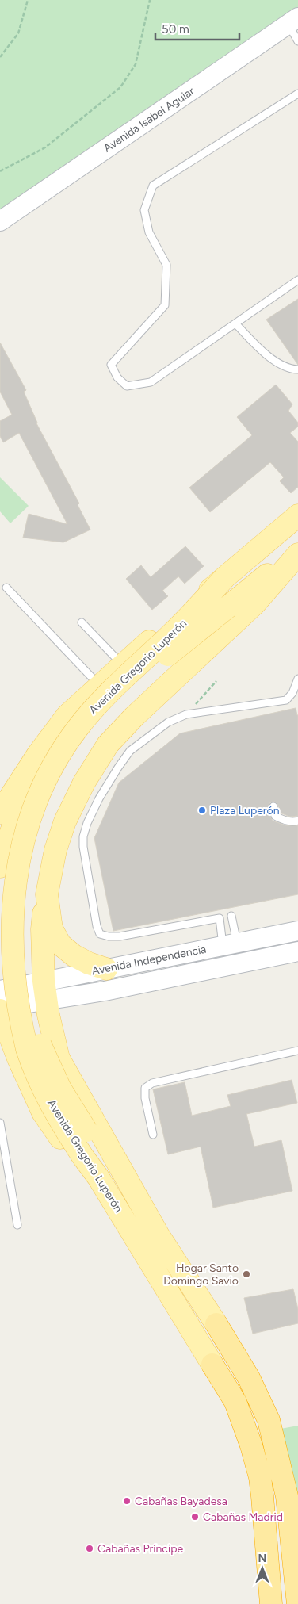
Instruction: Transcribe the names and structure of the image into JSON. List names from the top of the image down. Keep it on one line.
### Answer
{"streets":{"main road":["Avenida Isabel Aguiar","Avenida Gregorio Luperón","Avenida Independencia"]},"places":["Plaza Luperón","Hogar Santo Domingo Savio","Cabañas Bayadesa","Cabañas Madrid","Cabañas Príncipe"],"scale_bar":"50 m","north":"top"}
